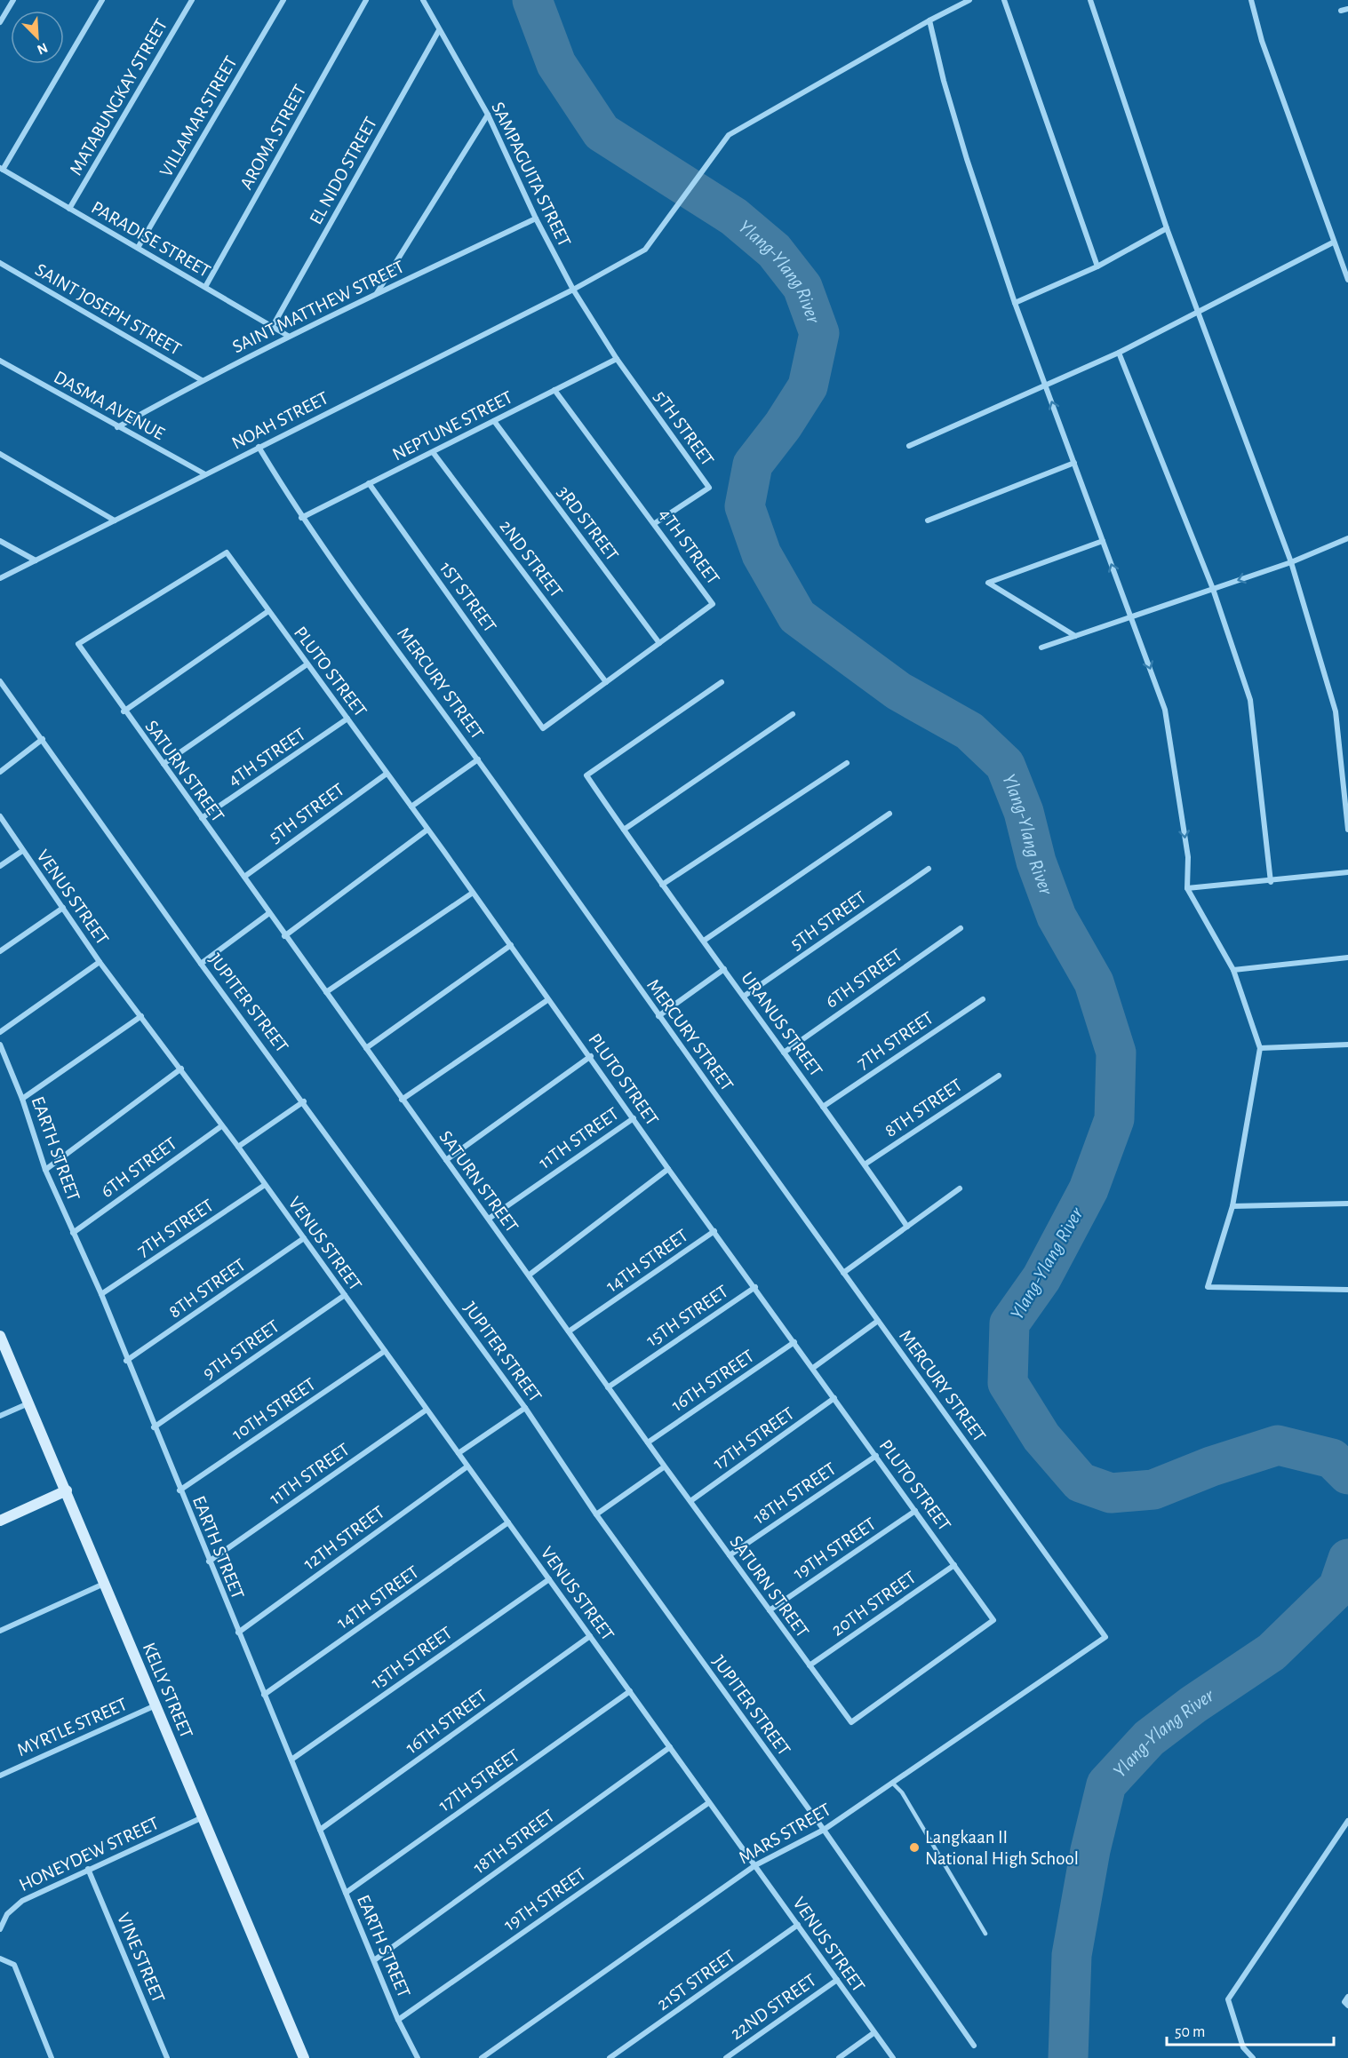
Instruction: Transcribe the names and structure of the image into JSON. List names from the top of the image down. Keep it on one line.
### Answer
{"streets":{"street":["MATABUNGKAY STREET","VILLAMAR STREET","AROMA STREET","EL NIDO STREET","SAMPAGUITA STREET","PARADISE STREET","SAINT MATTHEW STREET","SAINT JOSEPH STREET","DASMA AVENUE","NOAH STREET","NEPTUNE STREET","5TH STREET","3RD STREET","4TH STREET","2ND STREET","1ST STREET","PLUTO STREET","MERCURY STREET","SATURN STREET","VENUS STREET","6TH STREET","JUPITER STREET","URANUS STREET","7TH STREET","8TH STREET","11TH STREET","EARTH STREET","14TH STREET","15TH STREET","9TH STREET","16TH STREET","10TH STREET","17TH STREET","18TH STREET","12TH STREET","19TH STREET","20TH STREET","KELLY STREET","MYRTLE STREET","MARS STREET","HONEYDEW STREET","VINE STREET","21ST STREET","22ND STREET"]},"crossings":[["MATABUNGKAY STREET","PARADISE STREET"],["VILLAMAR STREET","PARADISE STREET"],["AROMA STREET","PARADISE STREET"],["EL NIDO STREET","SAMPAGUITA STREET"],["EL NIDO STREET","PARADISE STREET"],["SAMPAGUITA STREET","SAINT MATTHEW STREET"],["SAMPAGUITA STREET","NOAH STREET"],["SAMPAGUITA STREET","NEPTUNE STREET"],["SAMPAGUITA STREET","5TH STREET"],["PARADISE STREET","SAINT MATTHEW STREET"],["SAINT MATTHEW STREET","SAINT JOSEPH STREET"],["SAINT MATTHEW STREET","DASMA AVENUE"],["DASMA AVENUE","NOAH STREET"],["NOAH STREET","MERCURY STREET"],["NEPTUNE STREET","5TH STREET"],["NEPTUNE STREET","3RD STREET"],["NEPTUNE STREET","4TH STREET"],["NEPTUNE STREET","2ND STREET"],["NEPTUNE STREET","1ST STREET"],["NEPTUNE STREET","MERCURY STREET"],["5TH STREET","4TH STREET"],["5TH STREET","PLUTO STREET"],["5TH STREET","SATURN STREET"],["5TH STREET","URANUS STREET"],["3RD STREET","4TH STREET"],["4TH STREET","2ND STREET"],["4TH STREET","1ST STREET"],["4TH STREET","PLUTO STREET"],["4TH STREET","SATURN STREET"],["PLUTO STREET","SATURN STREET"],["PLUTO STREET","11TH STREET"],["PLUTO STREET","14TH STREET"],["PLUTO STREET","15TH STREET"],["PLUTO STREET","16TH STREET"],["PLUTO STREET","17TH STREET"],["PLUTO STREET","18TH STREET"],["PLUTO STREET","19TH STREET"],["PLUTO STREET","20TH STREET"],["MERCURY STREET","MARS STREET"],["SATURN STREET","11TH STREET"],["SATURN STREET","14TH STREET"],["SATURN STREET","15TH STREET"],["SATURN STREET","16TH STREET"],["SATURN STREET","17TH STREET"],["SATURN STREET","18TH STREET"],["SATURN STREET","19TH STREET"],["SATURN STREET","20TH STREET"],["VENUS STREET","6TH STREET"],["VENUS STREET","7TH STREET"],["VENUS STREET","8TH STREET"],["VENUS STREET","11TH STREET"],["VENUS STREET","14TH STREET"],["VENUS STREET","15TH STREET"],["VENUS STREET","9TH STREET"],["VENUS STREET","16TH STREET"],["VENUS STREET","10TH STREET"],["VENUS STREET","17TH STREET"],["VENUS STREET","18TH STREET"],["VENUS STREET","12TH STREET"],["VENUS STREET","19TH STREET"],["VENUS STREET","MARS STREET"],["VENUS STREET","21ST STREET"],["VENUS STREET","22ND STREET"],["6TH STREET","URANUS STREET"],["6TH STREET","EARTH STREET"],["JUPITER STREET","MARS STREET"],["URANUS STREET","7TH STREET"],["URANUS STREET","8TH STREET"],["7TH STREET","EARTH STREET"],["8TH STREET","EARTH STREET"],["11TH STREET","EARTH STREET"],["EARTH STREET","14TH STREET"],["EARTH STREET","15TH STREET"],["EARTH STREET","9TH STREET"],["EARTH STREET","16TH STREET"],["EARTH STREET","10TH STREET"],["EARTH STREET","17TH STREET"],["EARTH STREET","18TH STREET"],["EARTH STREET","12TH STREET"],["EARTH STREET","19TH STREET"],["KELLY STREET","MYRTLE STREET"],["KELLY STREET","HONEYDEW STREET"],["HONEYDEW STREET","VINE STREET"]],"water":["Ylang-Ylang River"],"places":["Langkaan II National High School"],"scale_bar":"50 m","north":"bottom right"}
